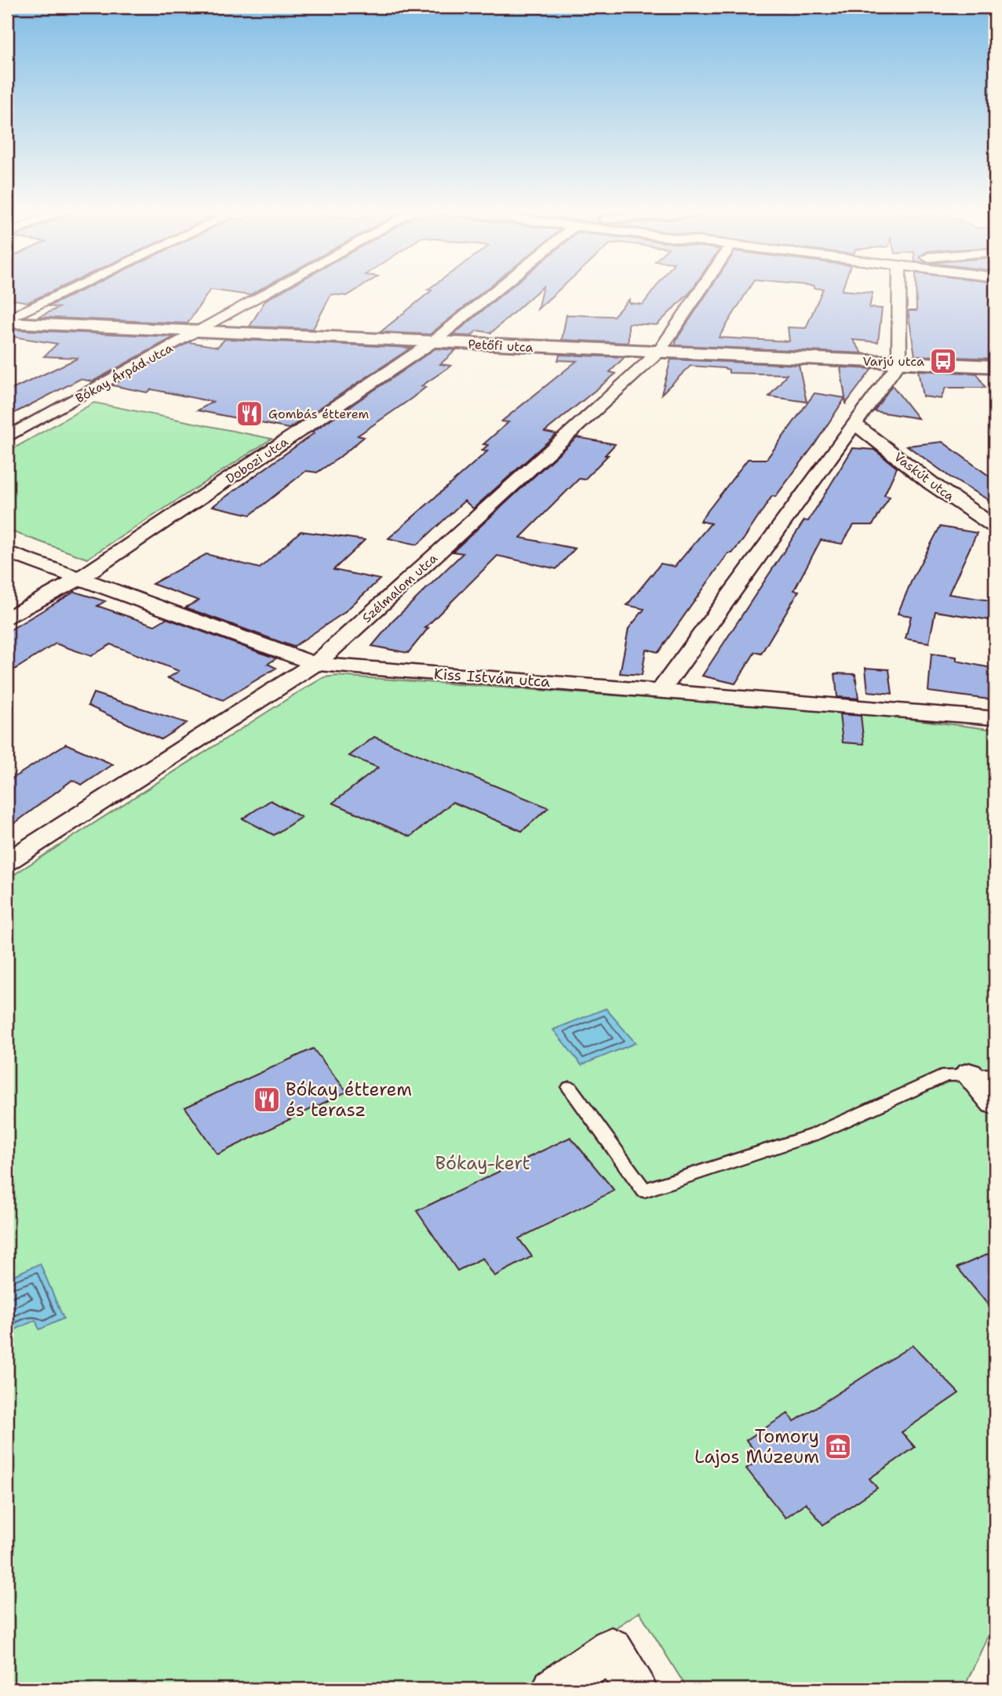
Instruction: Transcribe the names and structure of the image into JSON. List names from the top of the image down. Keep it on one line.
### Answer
{"streets":{"main road":["Petőfi utca"],"street":["Bókay Árpád utca","Dobozi utca","Vaskút utca","Szélmalom utca","Kiss István utca"]},"crossings":[["Petőfi utca","Bókay Árpád utca"],["Petőfi utca","Dobozi utca"],["Petőfi utca","Szélmalom utca"],["Dobozi utca","Kiss István utca"],["Szélmalom utca","Kiss István utca"]],"parks":["Bókay-kert"],"places":{"bus stop":["Varjú utca"],"restaurant":["Gombás étterem","Bókay étterem és terasz"],"museum":["Tomory Lajos Múzeum"]}}
